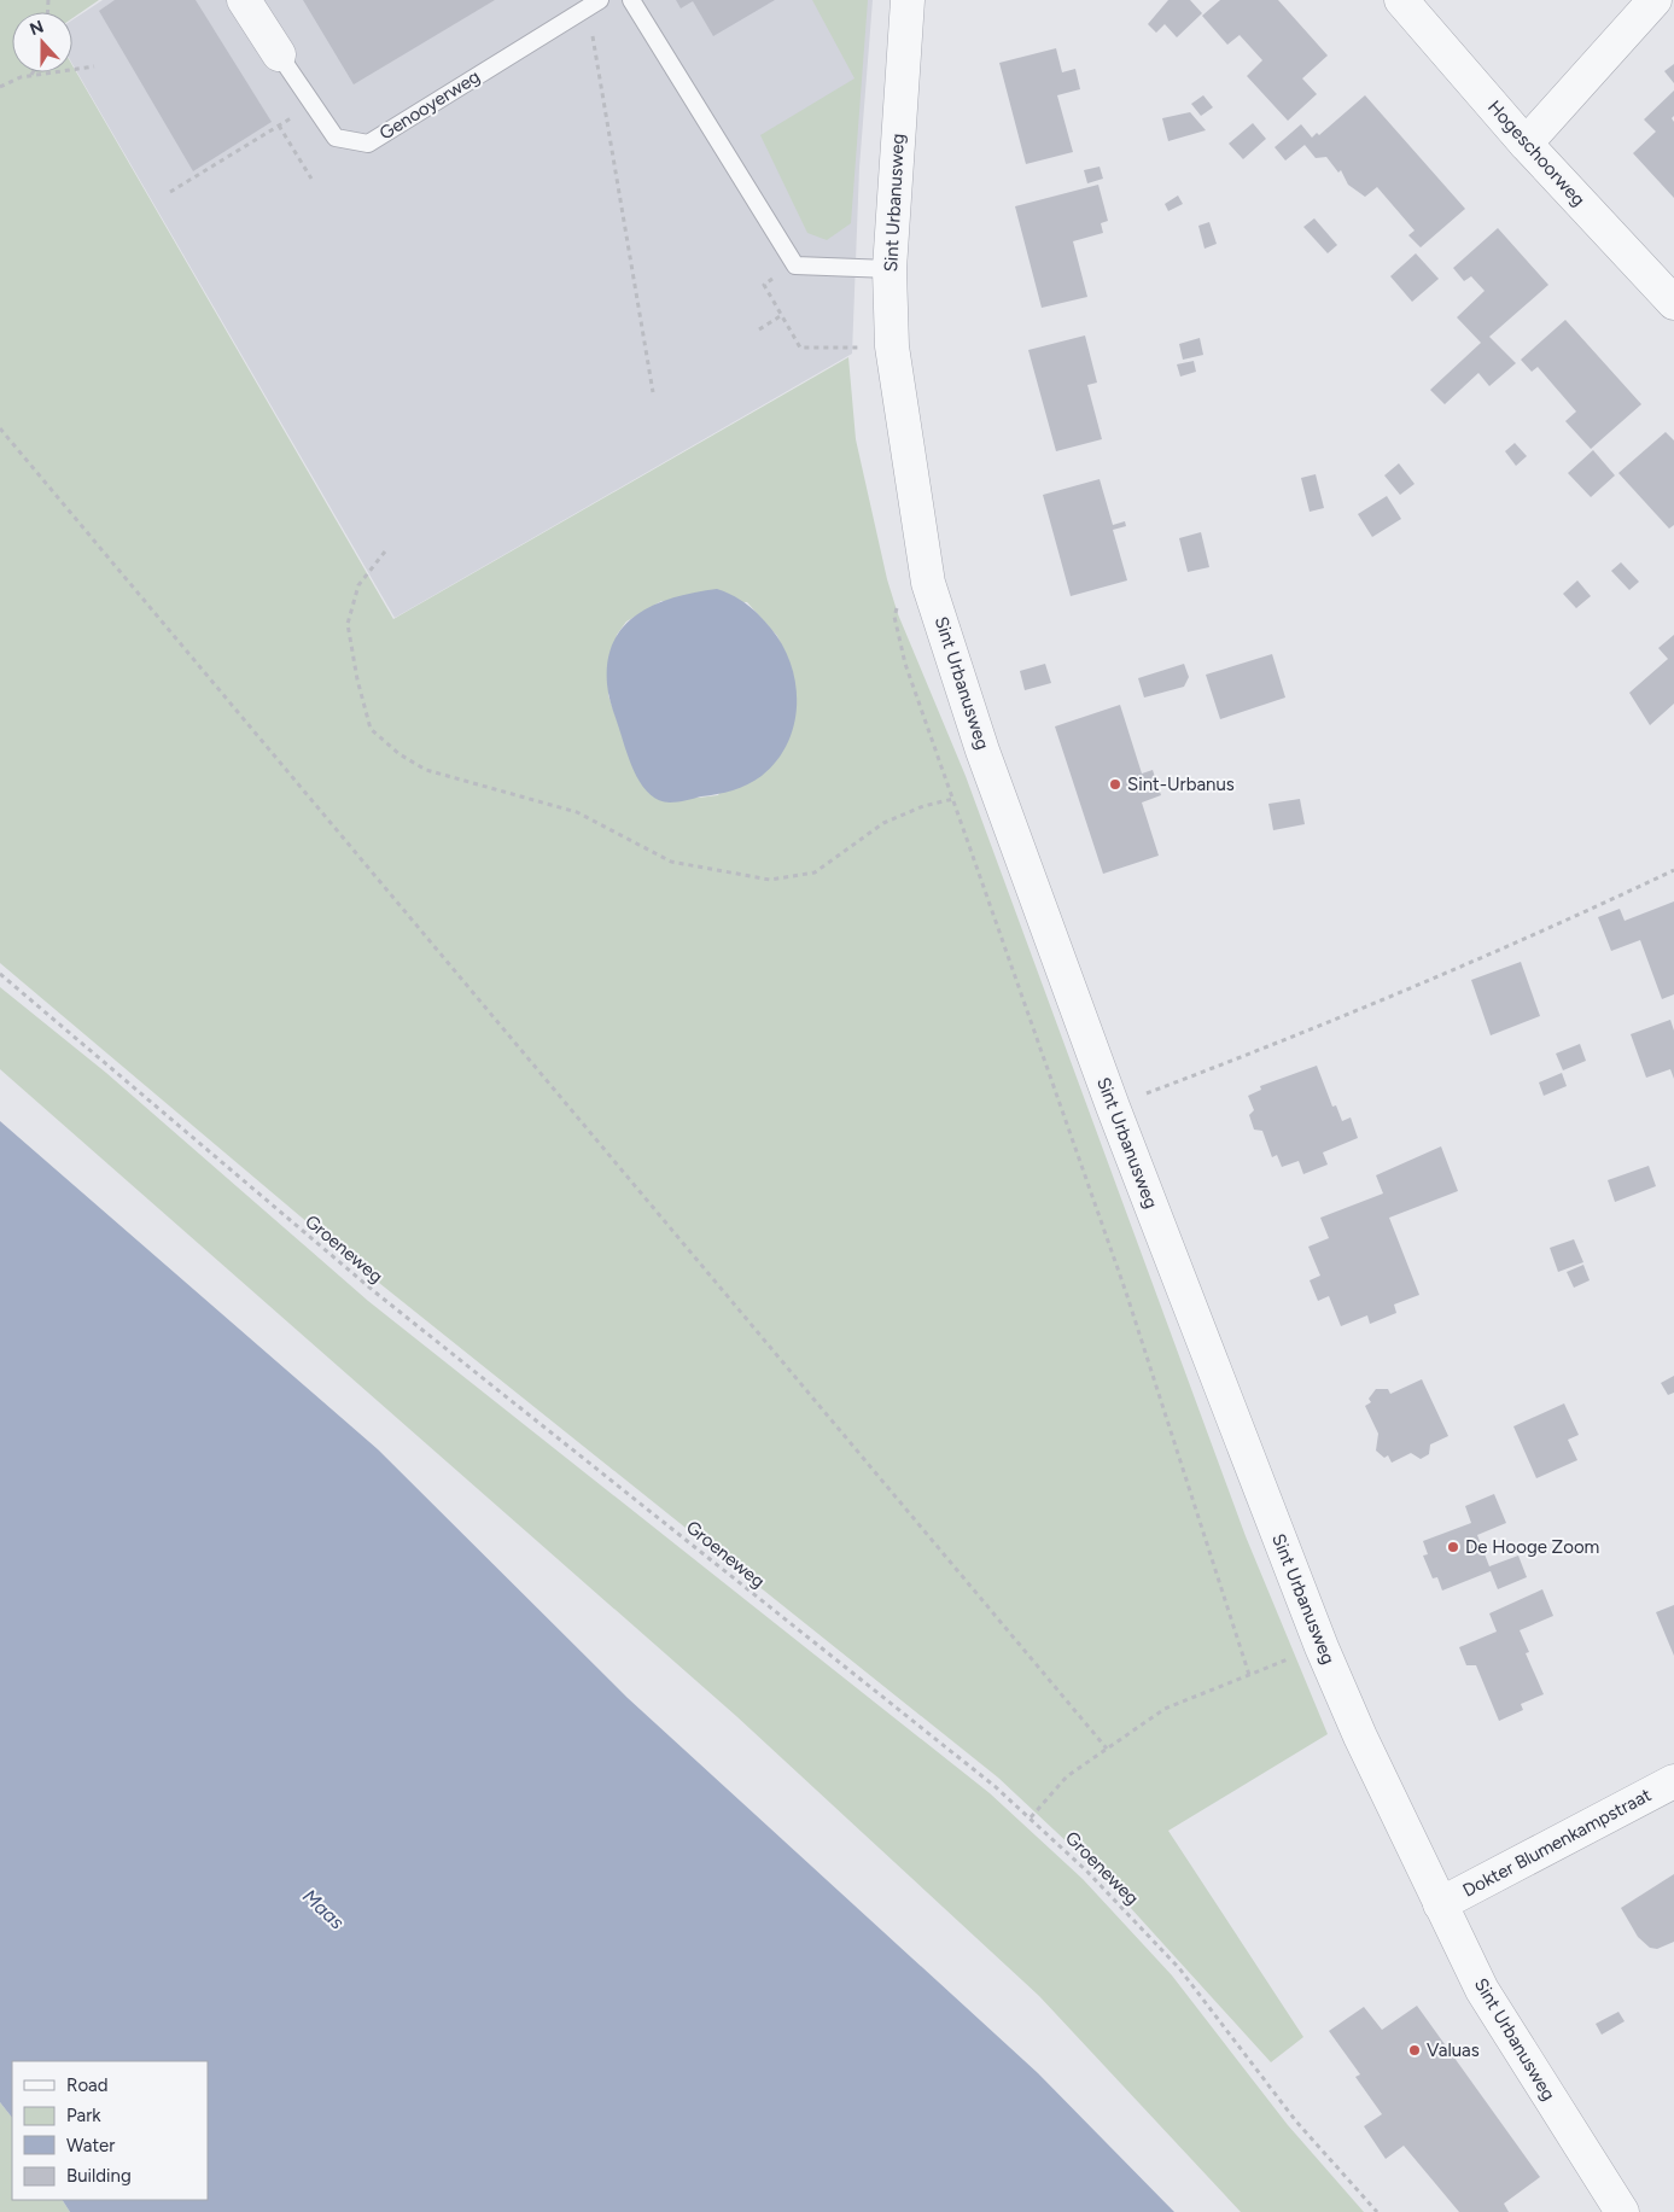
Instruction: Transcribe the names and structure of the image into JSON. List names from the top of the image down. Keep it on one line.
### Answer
{"streets":{"street":["Genooyerweg","Hogeschoorweg","Sint Urbanusweg","Dokter Blumenkampstraat"],"path":["Groeneweg"]},"crossings":[["Sint Urbanusweg","Dokter Blumenkampstraat"]],"water":["Maas"],"places":["Sint-Urbanus","De Hooge Zoom","Valuas"],"legend":["Road","Park","Water","Building"],"north":"top"}
